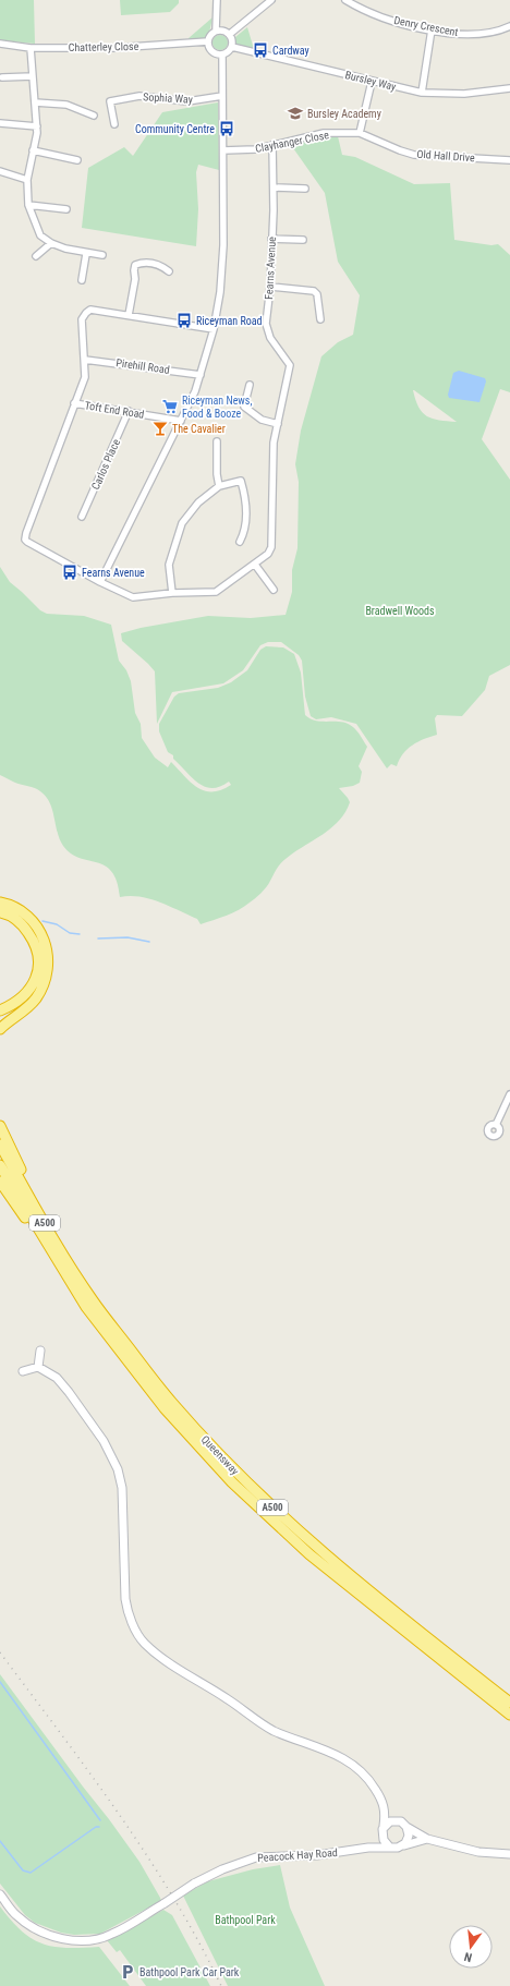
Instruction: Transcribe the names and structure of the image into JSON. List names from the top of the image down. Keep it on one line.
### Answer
{"streets":{"highway":["A500","Queensway"],"street":["Denry Crescent","Chatterley Close","Bursley Way","Sophia Way","Clayhanger Close","Old Hall Drive","Fearns Avenue","Pirehill Road","Toft End Road","Carlos Place","Peacock Hay Road"]},"crossings":[["Chatterley Close","Bursley Way"],["Clayhanger Close","Old Hall Drive"],["Clayhanger Close","Fearns Avenue"],["Fearns Avenue","Pirehill Road"],["Fearns Avenue","Toft End Road"],["Toft End Road","Carlos Place"]],"parks":["Bradwell Woods","Bathpool Park"],"places":{"bus stop":["Cardway","Community Centre","Riceyman Road","Fearns Avenue"],"school or university":["Bursley Academy"],"supermarket":["Riceyman News, Food & Booze"],"bar":["The Cavalier"],"parking":["Bathpool Park Car Park"]},"north":"bottom"}
